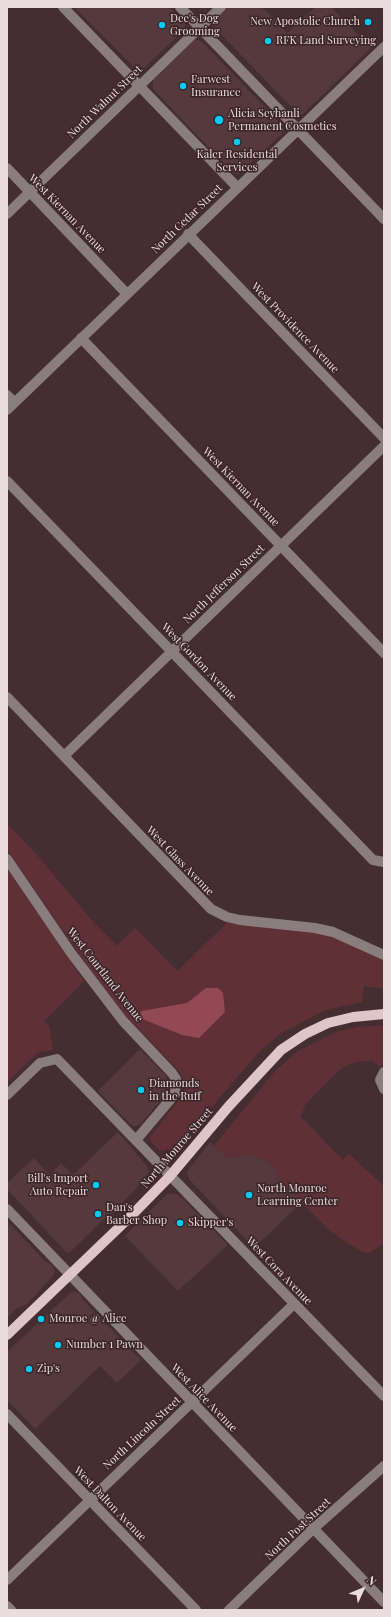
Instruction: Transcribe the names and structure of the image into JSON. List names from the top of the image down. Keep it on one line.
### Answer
{"streets":{"main road":["North Monroe Street"],"street":["North Walnut Street","West Kiernan Avenue","North Cedar Street","West Providence Avenue","North Jefferson Street","West Gordon Avenue","West Glass Avenue","West Courtland Avenue","West Cora Avenue","West Alice Avenue","North Lincoln Street","West Dalton Avenue","North Post Street"]},"crossings":[["North Walnut Street","West Kiernan Avenue"],["West Kiernan Avenue","North Cedar Street"],["West Kiernan Avenue","North Jefferson Street"],["North Cedar Street","West Providence Avenue"],["North Jefferson Street","West Gordon Avenue"],["North Jefferson Street","West Glass Avenue"],["West Courtland Avenue","West Cora Avenue"],["North Monroe Street","West Cora Avenue"],["North Monroe Street","West Alice Avenue"],["West Cora Avenue","North Lincoln Street"],["West Alice Avenue","North Lincoln Street"],["West Alice Avenue","North Post Street"],["North Lincoln Street","West Dalton Avenue"]],"places":["New Apostolic Church","Dee's Dog Grooming","RFK Land Surveying","Farwest Insurance","Alicia Seyhanli Permanent Cosmetics","Kaler Residental Services","Diamonds in the Ruff","Bill's Import Auto Repair","North Monroe Learning Center","Dan's Barber Shop","Skipper's","Monroe @ Alice","Number 1 Pawn","Zip's"],"north":"top right"}
